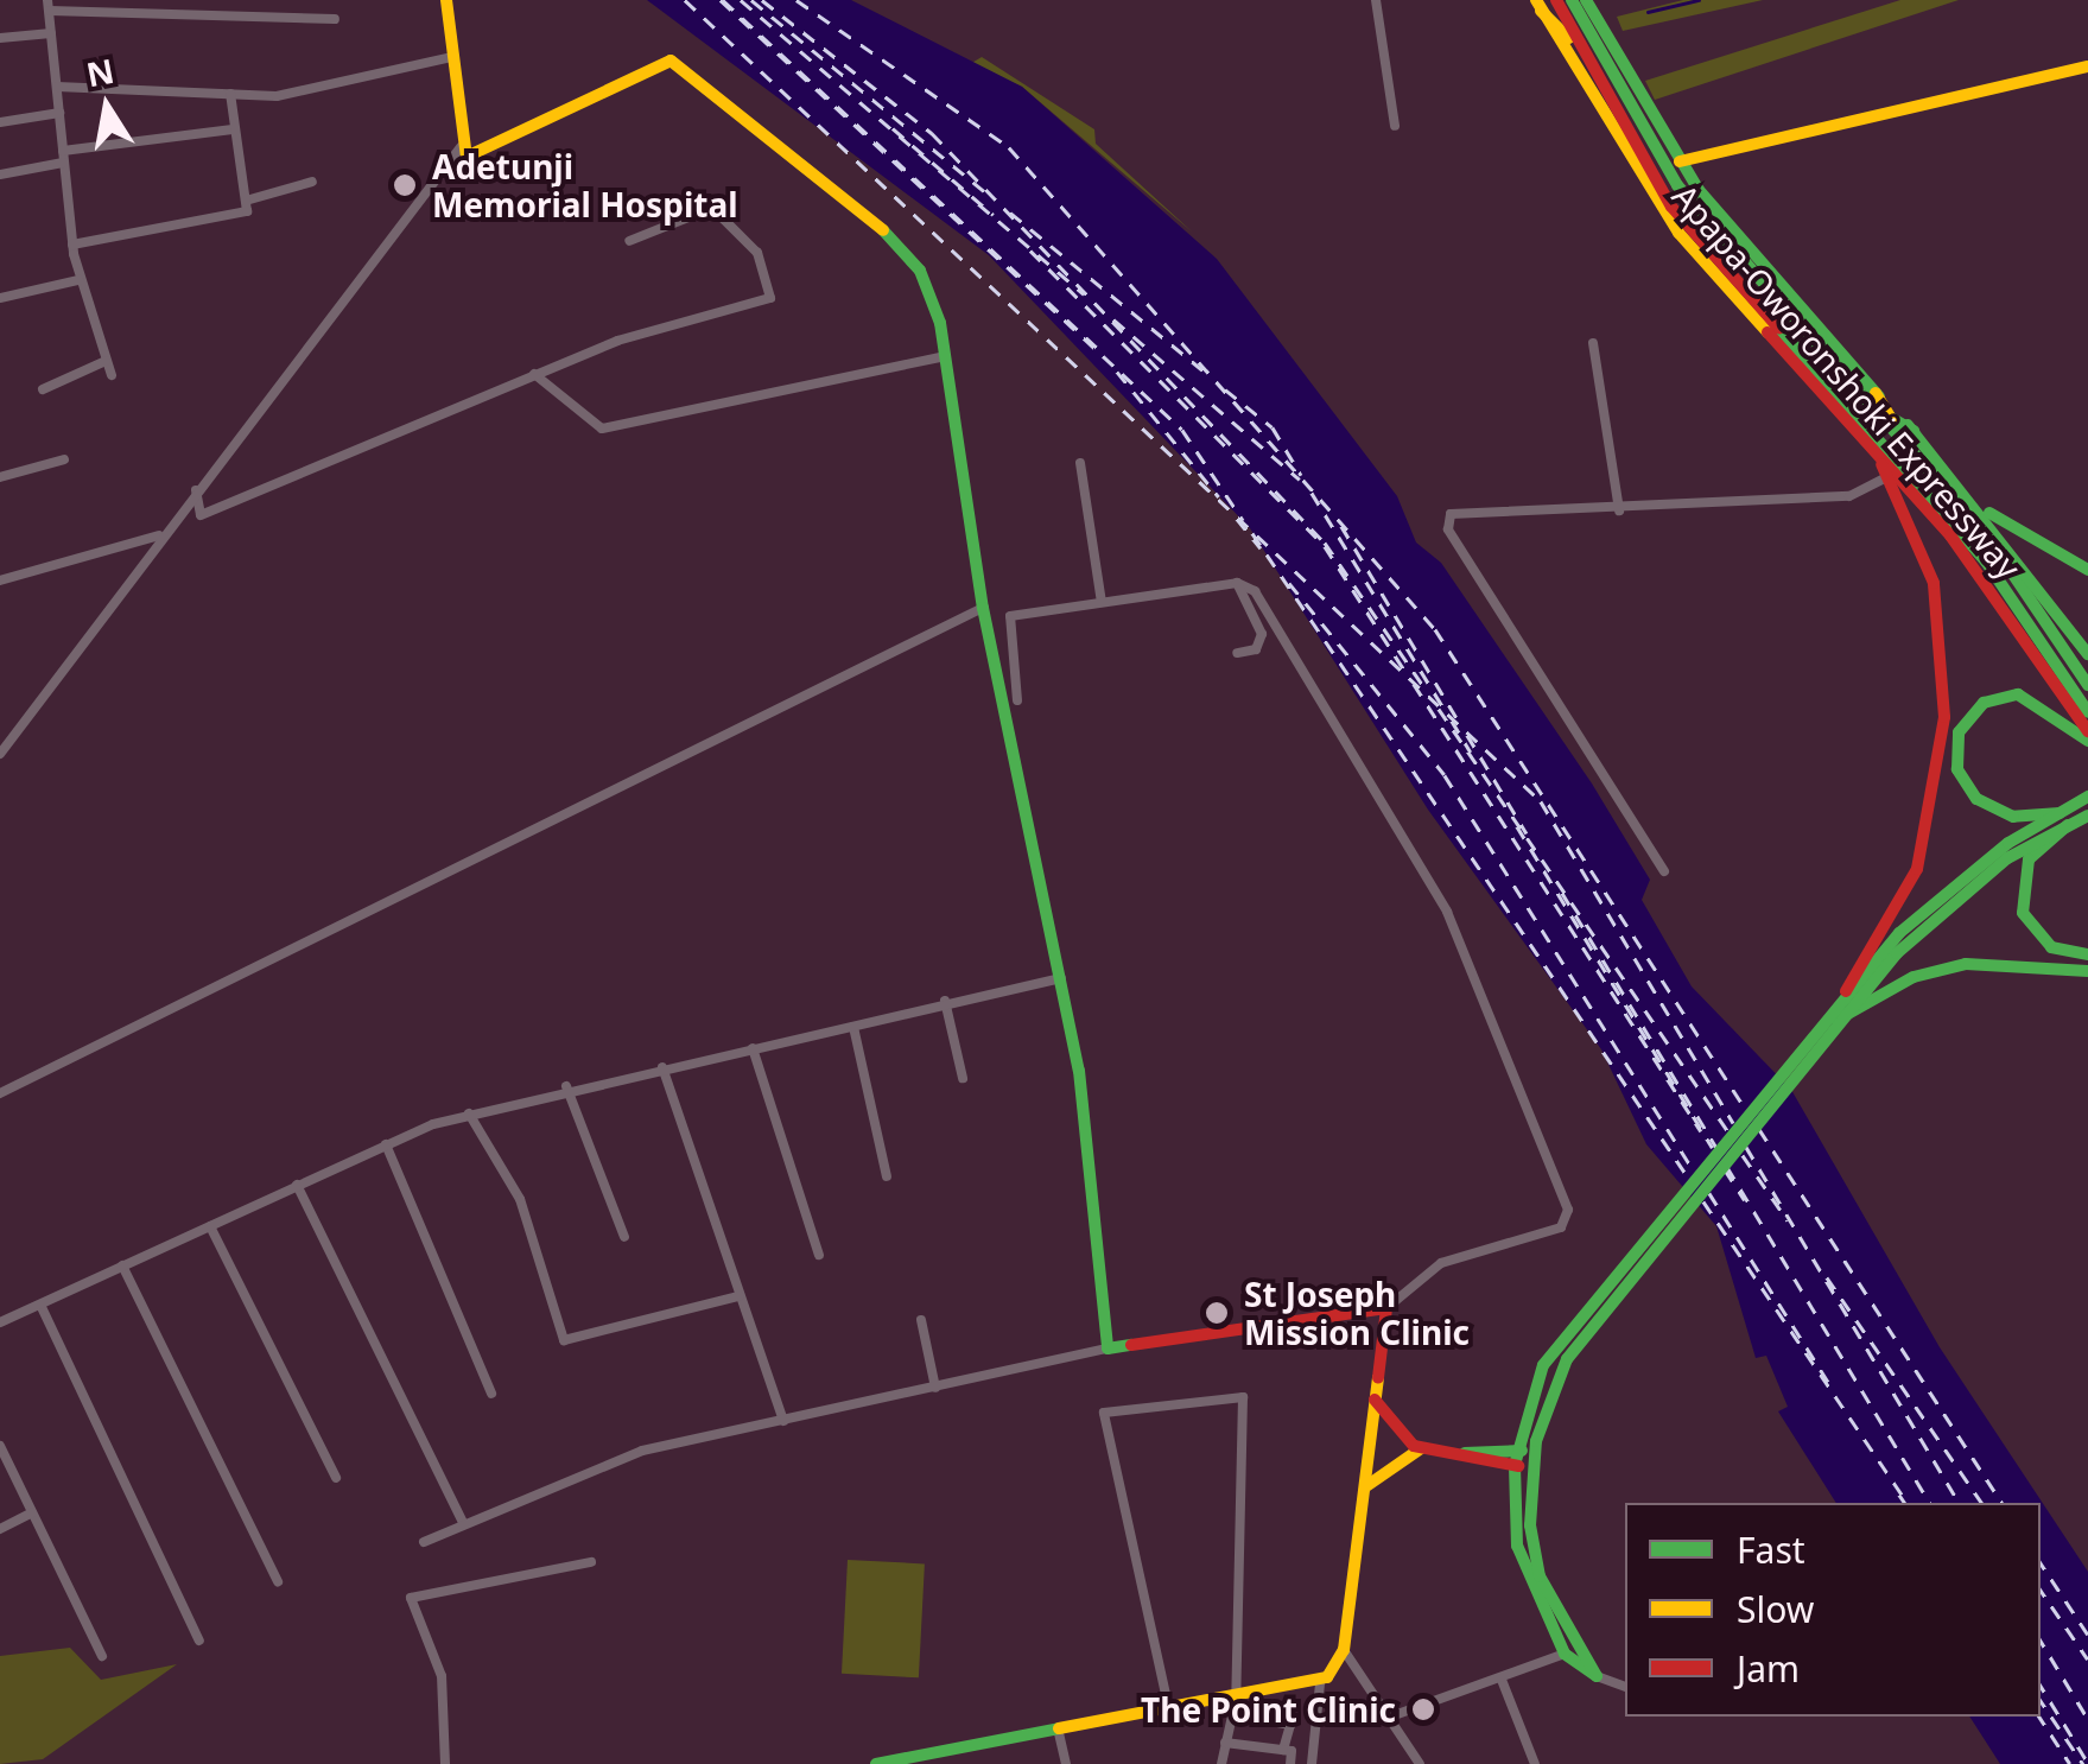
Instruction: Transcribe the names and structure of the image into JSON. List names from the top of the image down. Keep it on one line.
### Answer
{"streets":{"main road":["Apapa-Oworonshoki Expressway"]},"places":["Adetunji Memorial Hospital","St Joseph Mission Clinic","The Point Clinic"],"legend":["Fast","Slow","Jam"],"north":"top"}
